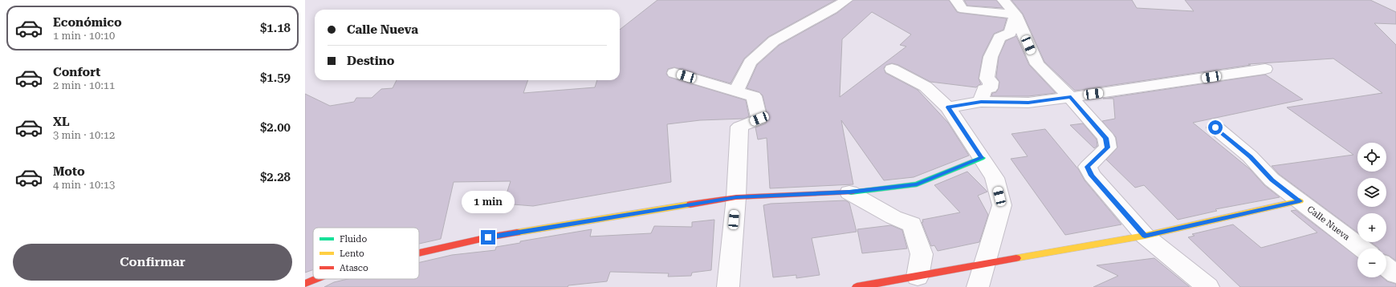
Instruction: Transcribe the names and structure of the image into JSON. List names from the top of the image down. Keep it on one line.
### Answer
{"streets":{"street":["Calle Nueva"]},"legend":["Fluido","Lento","Atasco"],"page":{"list":[{"name":"Económico","note":"1 min · 10:10","value":"$1.18"},{"name":"Confort","note":"2 min · 10:11","value":"$1.59"},{"name":"XL","note":"3 min · 10:12","value":"$2.00"},{"name":"Moto","note":"4 min · 10:13","value":"$2.28"}],"banner":["Calle Nueva","Destino"],"map_buttons":["+","−"],"bubble":"1 min","buttons":"Confirmar"}}
